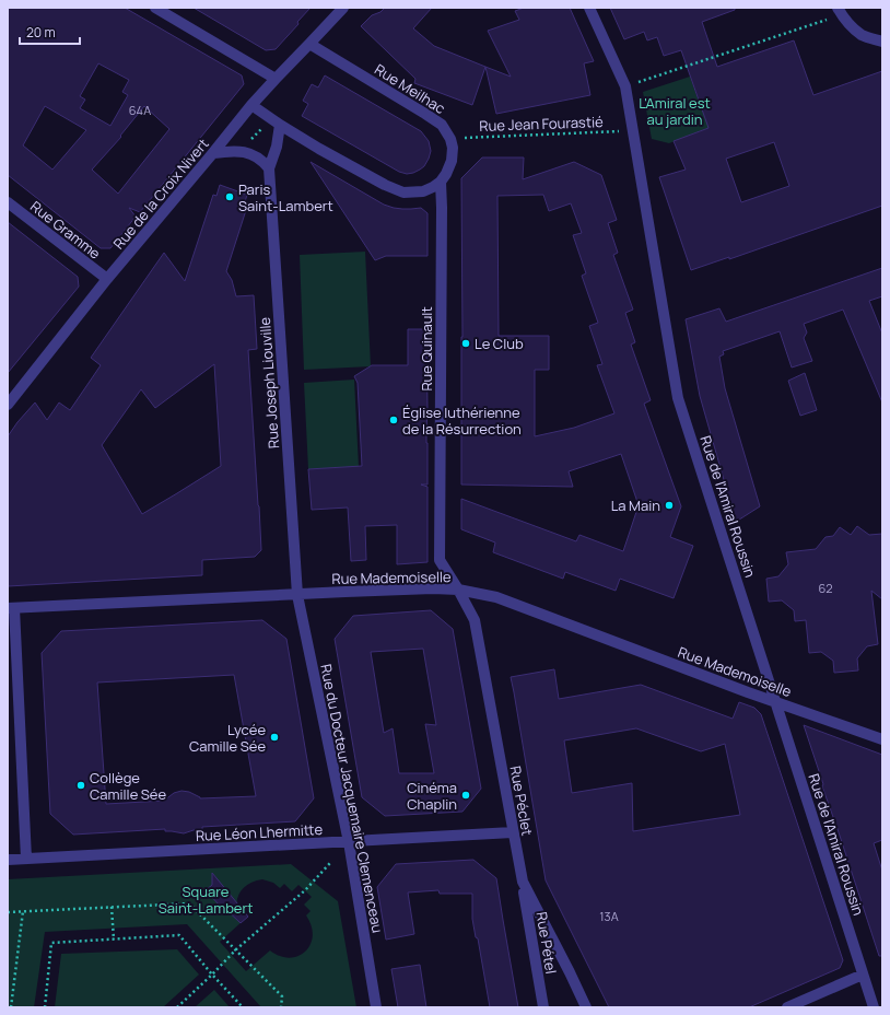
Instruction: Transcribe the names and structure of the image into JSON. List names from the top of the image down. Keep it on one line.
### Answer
{"streets":{"street":["Rue Meilhac","Rue de la Croix Nivert","Rue Gramme","Rue Quinault","Rue Joseph Liouville","Rue de l'Amiral Roussin","Rue Mademoiselle","Rue du Docteur Jacquemaire Clemenceau","Rue Péclet","Rue Léon Lhermitte","Rue Pétel"],"path":["Rue Jean Fourastié"]},"crossings":[["Rue Meilhac","Rue Jean Fourastié"],["Rue Meilhac","Rue de la Croix Nivert"],["Rue Jean Fourastié","Rue de l'Amiral Roussin"],["Rue de la Croix Nivert","Rue Gramme"],["Rue Quinault","Rue Mademoiselle"],["Rue Quinault","Rue Péclet"],["Rue Joseph Liouville","Rue Mademoiselle"],["Rue Joseph Liouville","Rue du Docteur Jacquemaire Clemenceau"],["Rue de l'Amiral Roussin","Rue Mademoiselle"],["Rue Mademoiselle","Rue du Docteur Jacquemaire Clemenceau"],["Rue Mademoiselle","Rue Péclet"],["Rue du Docteur Jacquemaire Clemenceau","Rue Léon Lhermitte"],["Rue Péclet","Rue Léon Lhermitte"],["Rue Péclet","Rue Pétel"]],"parks":["L'Amiral est au jardin","Square Saint-Lambert"],"places":["Paris Saint-Lambert","Le Club","Église luthérienne de la Résurrection","La Main","Lycée Camille Sée","Collège Camille Sée","Cinéma Chaplin"],"house_numbers":["64A","62","13A"],"scale_bar":"20 m"}
